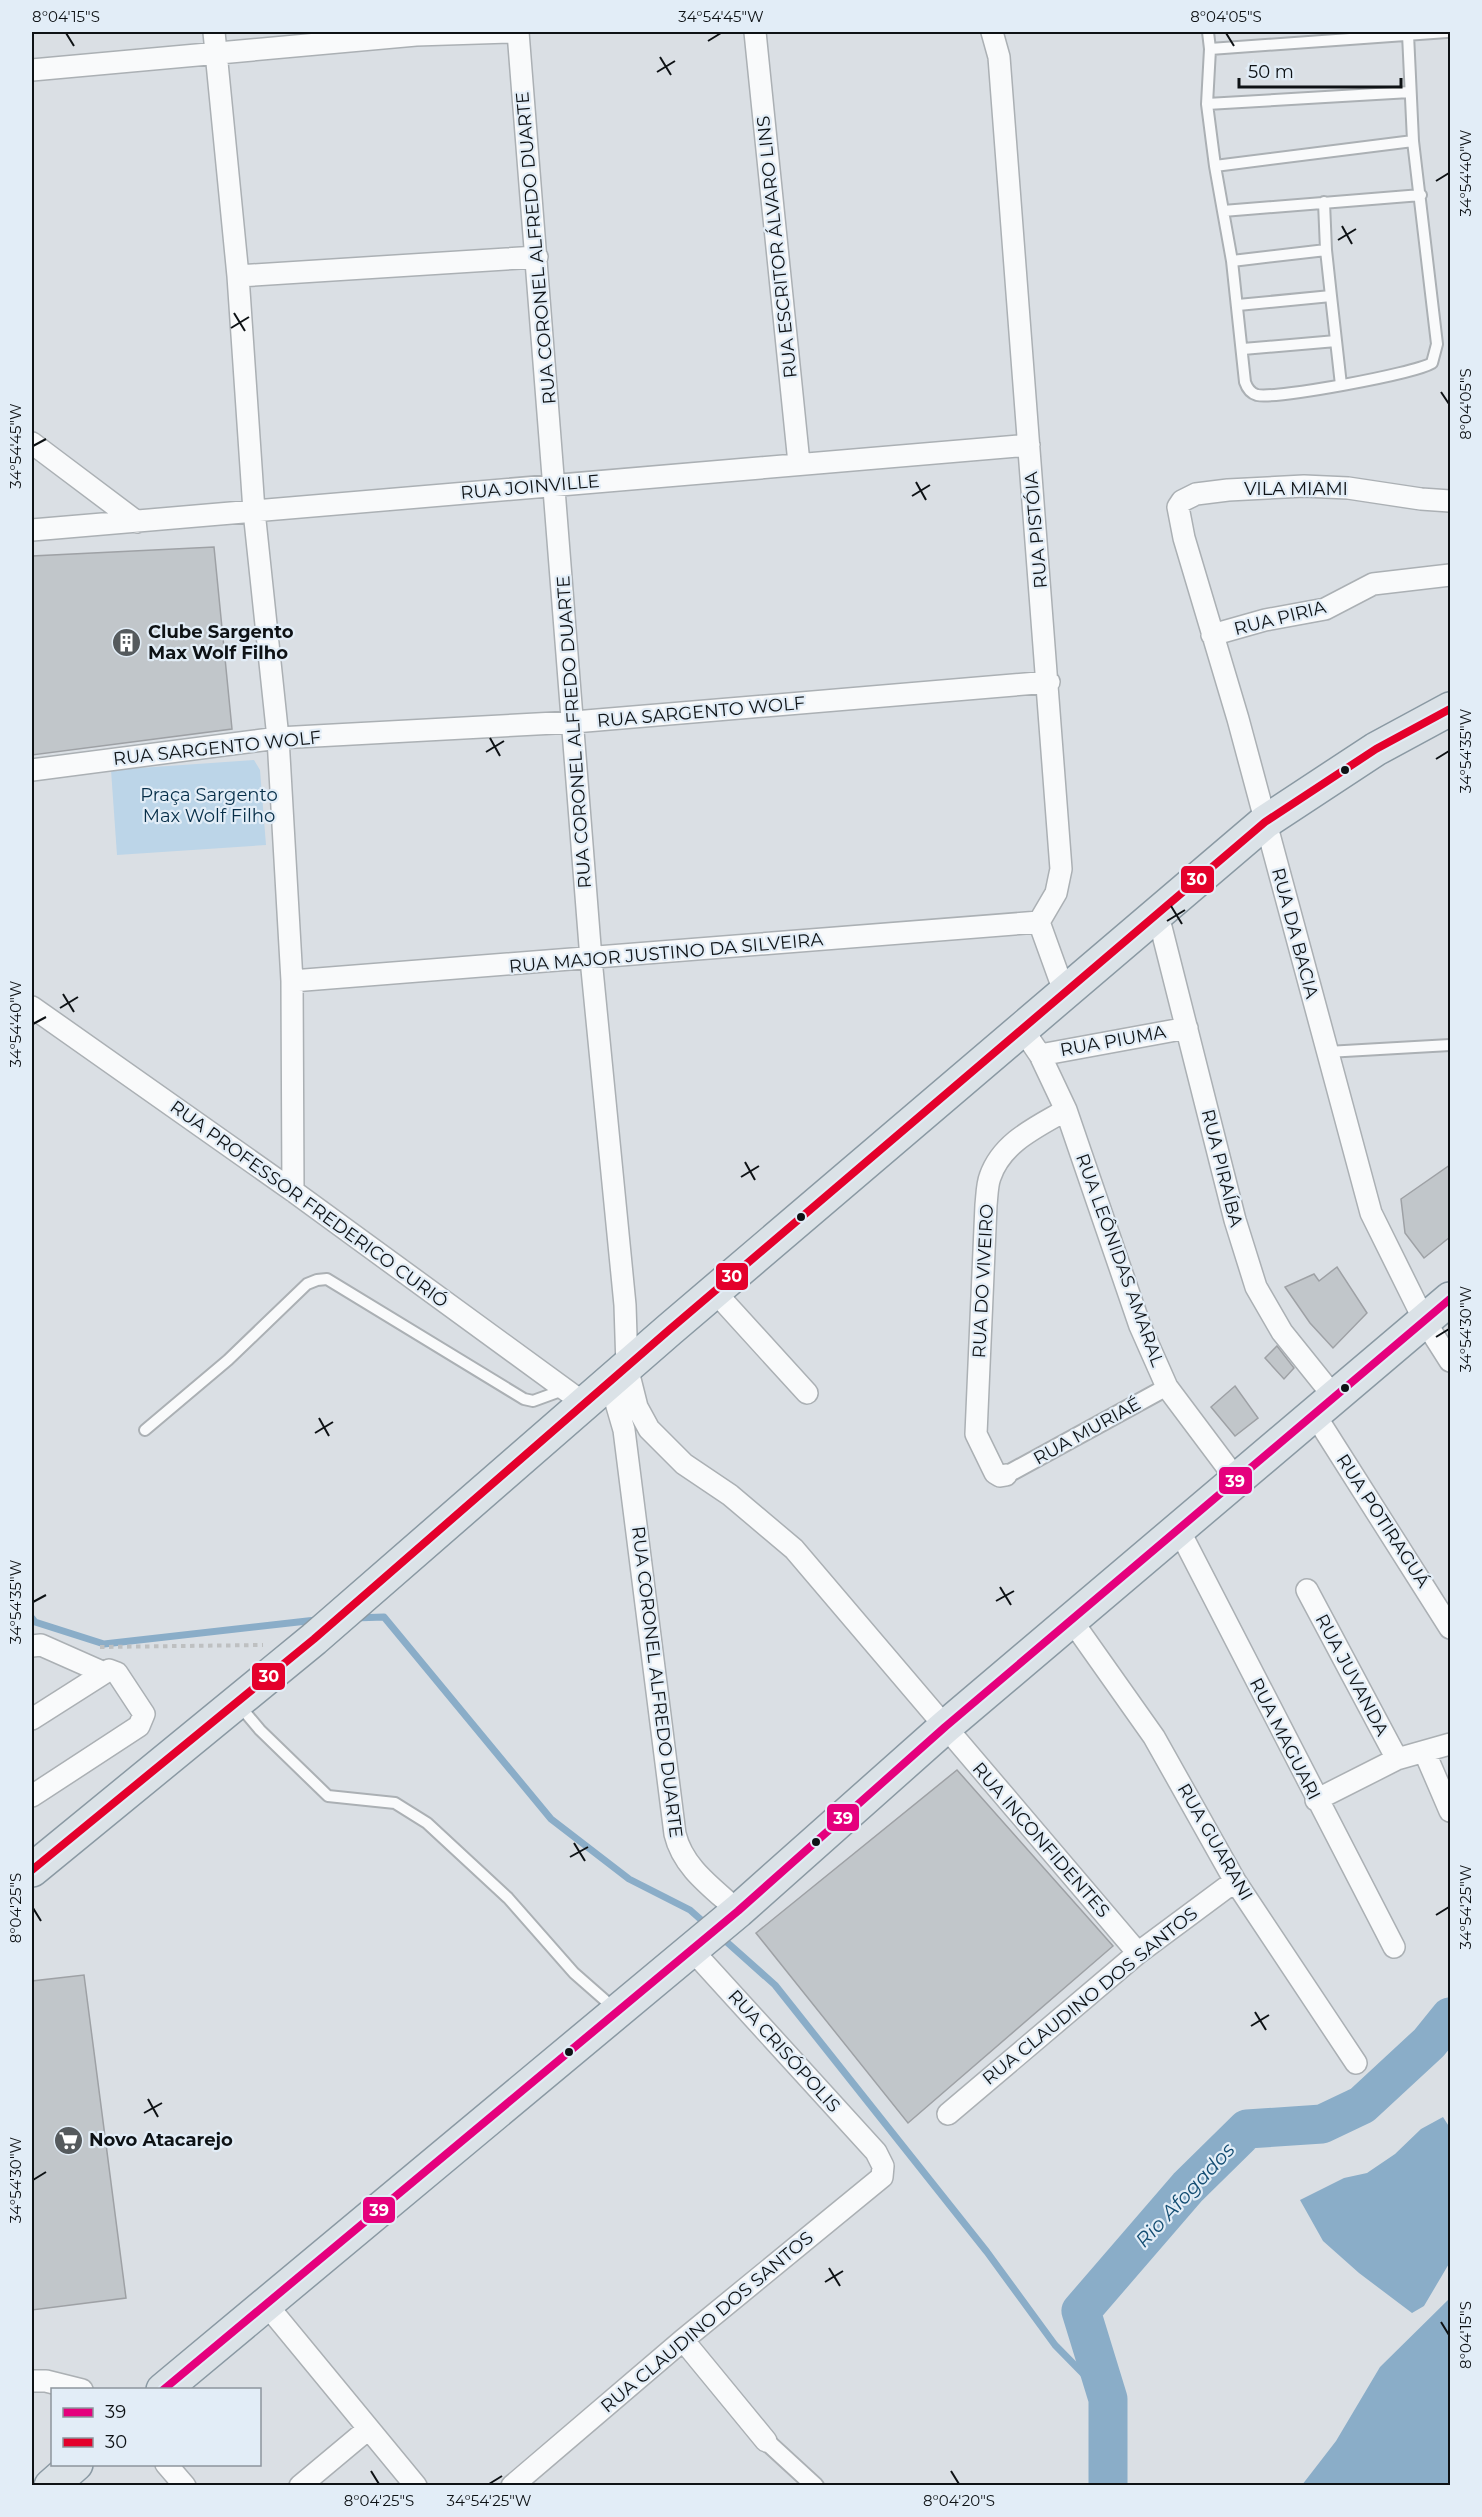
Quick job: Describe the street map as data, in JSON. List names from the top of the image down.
{
  "streets": {
    "street": [
      "RUA ESCRITOR ÁLVARO LINS",
      "RUA CORONEL ALFREDO DUARTE",
      "RUA JOINVILLE",
      "VILA MIAMI",
      "RUA PISTÓIA",
      "RUA PIRIA",
      "RUA SARGENTO WOLF",
      "RUA DA BACIA",
      "RUA MAJOR JUSTINO DA SILVEIRA",
      "RUA PIUMA",
      "RUA PIRAÍBA",
      "RUA PROFESSOR FREDERICO CURIÓ",
      "RUA LEÔNIDAS AMARAL",
      "RUA DO VIVEIRO",
      "RUA MURIAÉ",
      "RUA POTIRAGUÁ",
      "RUA JUVANDA",
      "RUA MAGUARI",
      "RUA INCONFIDENTES",
      "RUA GUARANI",
      "RUA CLAUDINO DOS SANTOS",
      "RUA CRISÓPOLIS"
    ]
  },
  "crossings": [
    ["RUA ESCRITOR ÁLVARO LINS", "RUA JOINVILLE"],
    ["RUA CORONEL ALFREDO DUARTE", "RUA JOINVILLE"],
    ["RUA CORONEL ALFREDO DUARTE", "RUA SARGENTO WOLF"],
    ["RUA CORONEL ALFREDO DUARTE", "RUA MAJOR JUSTINO DA SILVEIRA"],
    ["RUA CORONEL ALFREDO DUARTE", "RUA INCONFIDENTES"],
    ["RUA JOINVILLE", "RUA PISTÓIA"],
    ["VILA MIAMI", "RUA DA BACIA"],
    ["RUA PISTÓIA", "RUA SARGENTO WOLF"],
    ["RUA PISTÓIA", "RUA MAJOR JUSTINO DA SILVEIRA"],
    ["RUA PIRIA", "RUA DA BACIA"],
    ["RUA PIUMA", "RUA PIRAÍBA"],
    ["RUA PIUMA", "RUA LEÔNIDAS AMARAL"],
    ["RUA PIRAÍBA", "RUA POTIRAGUÁ"],
    ["RUA LEÔNIDAS AMARAL", "RUA DO VIVEIRO"],
    ["RUA LEÔNIDAS AMARAL", "RUA MURIAÉ"],
    ["RUA DO VIVEIRO", "RUA MURIAÉ"],
    ["RUA INCONFIDENTES", "RUA CLAUDINO DOS SANTOS"],
    ["RUA GUARANI", "RUA CLAUDINO DOS SANTOS"],
    ["RUA CLAUDINO DOS SANTOS", "RUA CRISÓPOLIS"]
  ],
  "water": ["Rio Afogados"],
  "parks": ["Praça Sargento Max Wolf Filho"],
  "places": {
    "building": ["Clube Sargento Max Wolf Filho"],
    "supermarket": ["Novo Atacarejo"]
  },
  "lines": ["transit line 30", "transit line 39"],
  "legend": ["39", "30"],
  "scale_bar": "50 m",
  "coordinates": [
    "8°04'15\"S",
    "34°54'45\"W",
    "8°04'05\"S",
    "34°54'40\"W",
    "34°54'35\"W",
    "34°54'30\"W",
    "34°54'25\"W",
    "8°04'25\"S",
    "8°04'20\"S"
  ]
}
